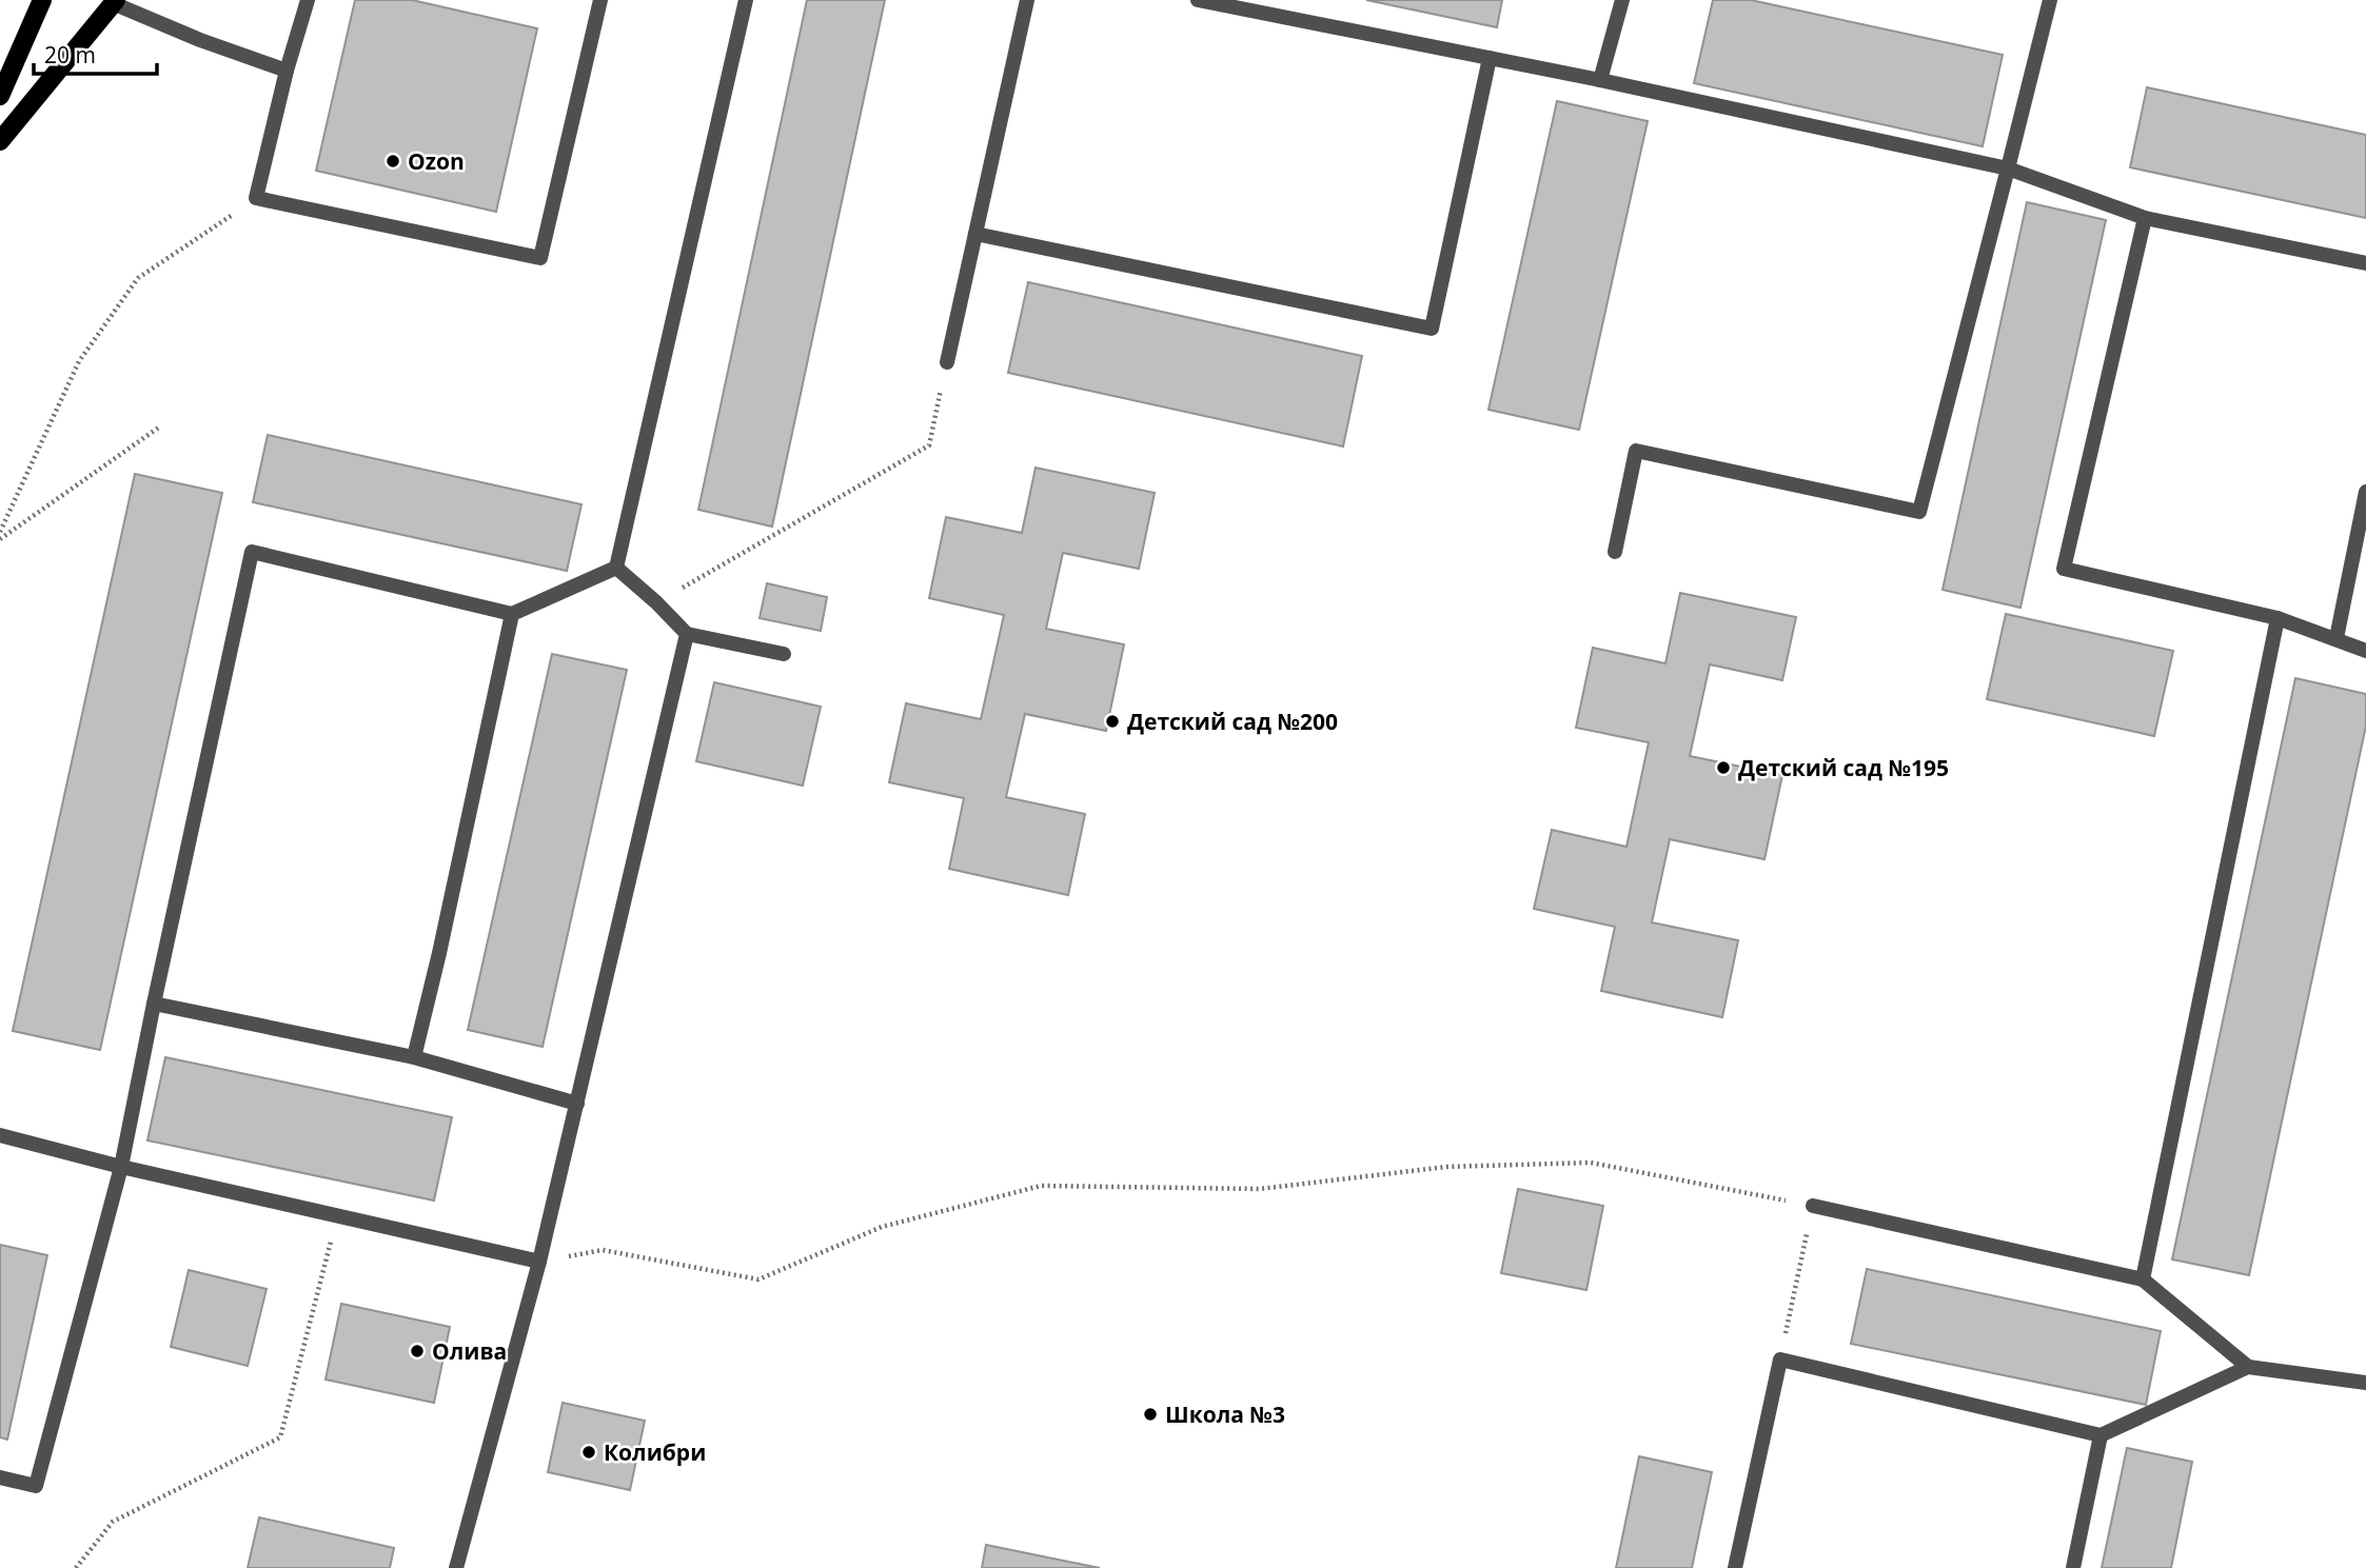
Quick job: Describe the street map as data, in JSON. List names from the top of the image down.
{
  "places": [
    "Ozon",
    "Детский сад №200",
    "Детский сад №195",
    "Олива",
    "Школа №3",
    "Колибри"
  ],
  "scale_bar": "20 m"
}
